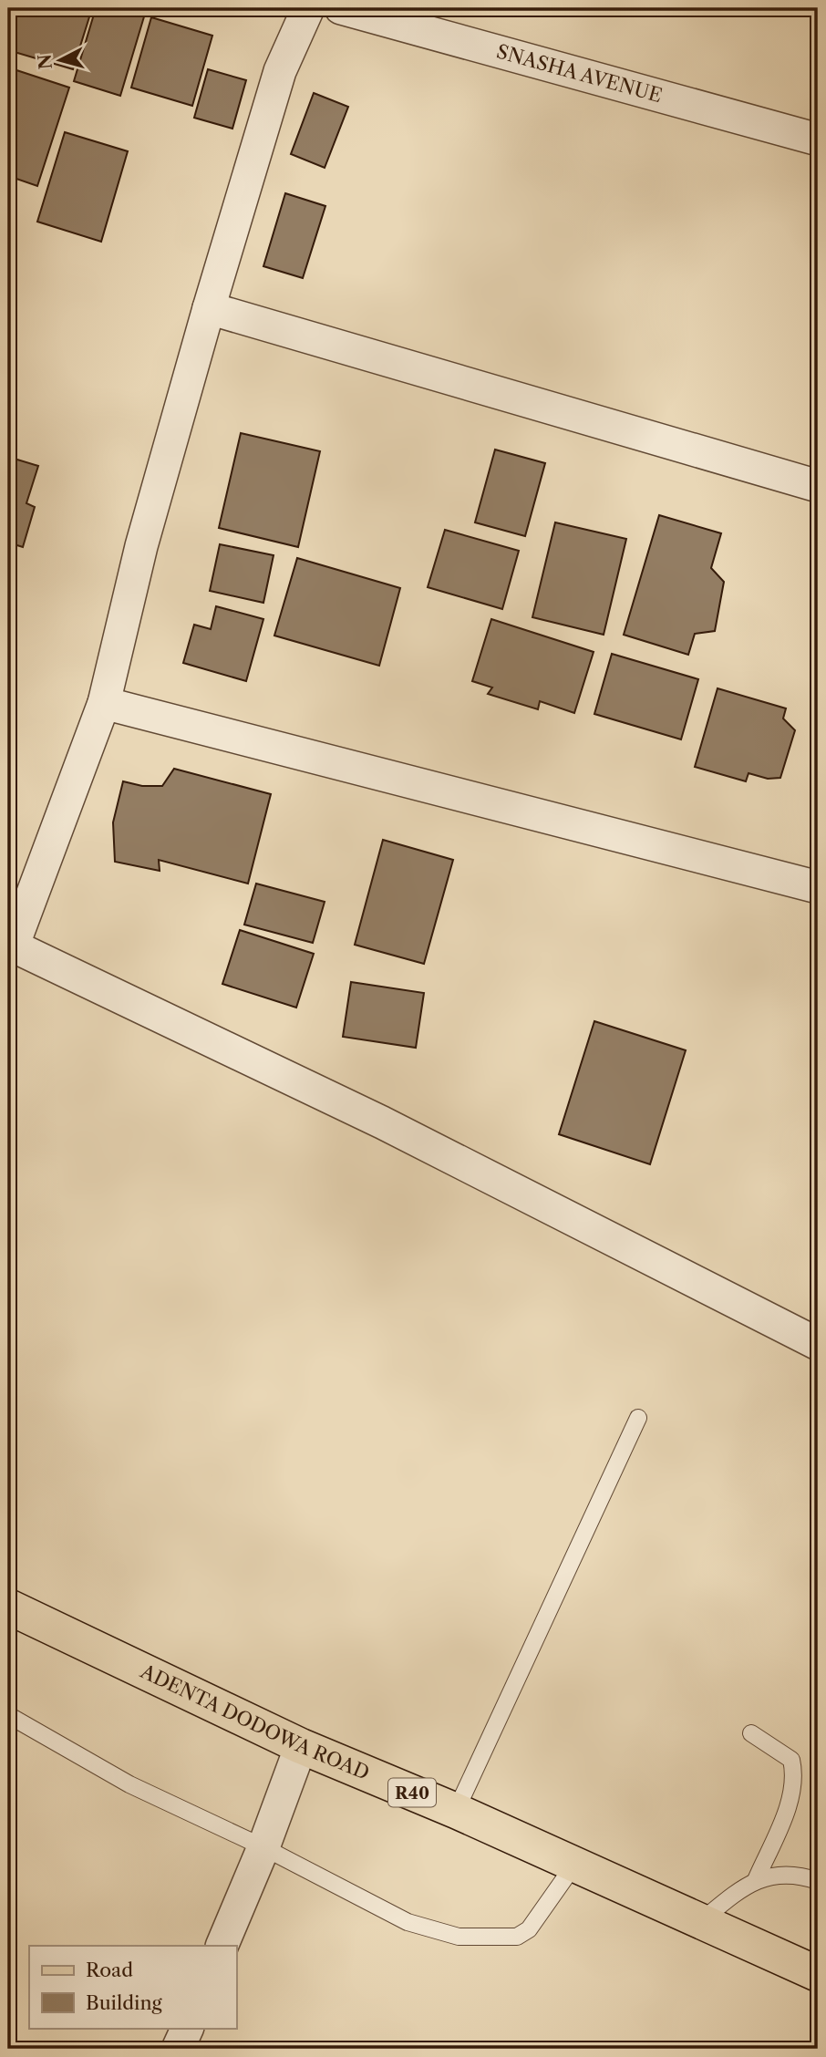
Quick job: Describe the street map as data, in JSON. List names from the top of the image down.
{
  "streets": {
    "main road": ["ADENTA DODOWA ROAD", "R40"],
    "street": ["SNASHA AVENUE"]
  },
  "legend": ["Road", "Building"],
  "north": "left"
}
